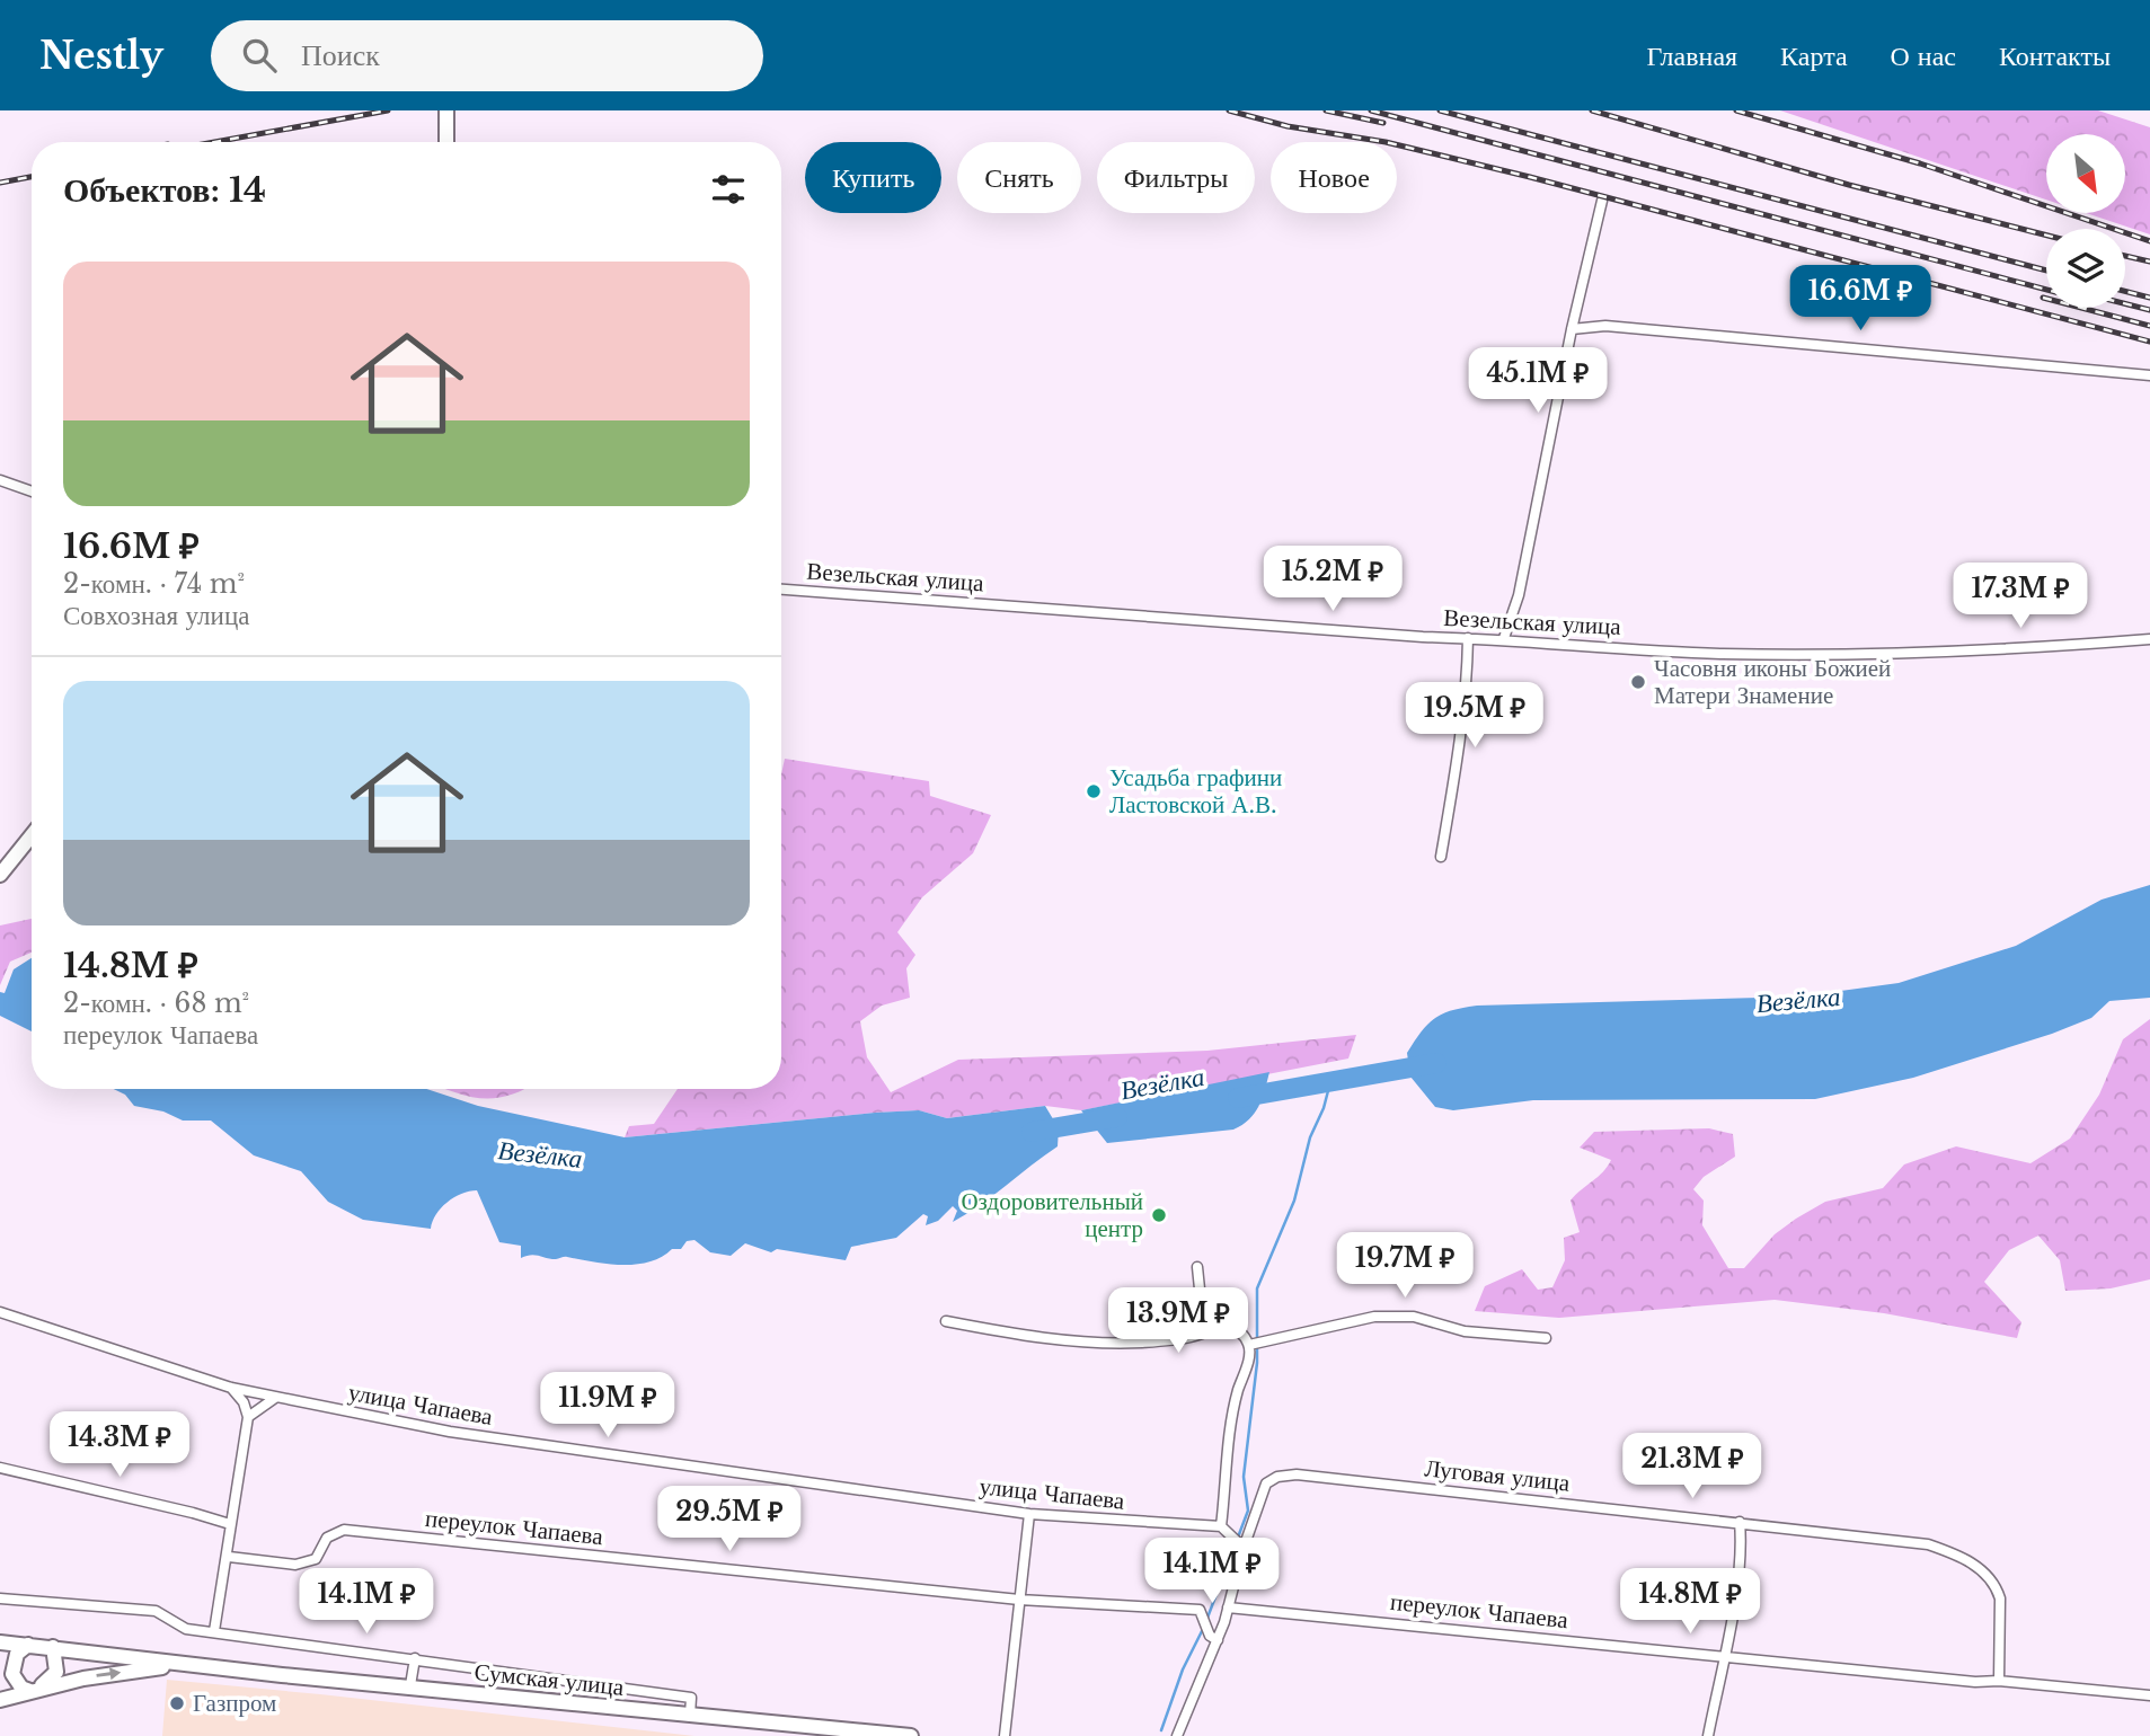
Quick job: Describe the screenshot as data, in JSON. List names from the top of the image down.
{
  "streets": {
    "main road": ["Сумская улица"],
    "street": [
      "Везельская улица",
      "улица Чапаева",
      "Луговая улица",
      "переулок Чапаева"
    ]
  },
  "crossings": [
    ["Луговая улица", "переулок Чапаева"]
  ],
  "water": ["Везёлка"],
  "places": [
    "Часовня иконы Божией Матери Знамение",
    "Усадьба графини Ластовской А.В.",
    "Оздоровительный центр",
    "Газпром"
  ],
  "north": "bottom right",
  "page": {
    "header": "Nestly",
    "search": "Поиск",
    "nav": [
      "Главная",
      "Карта",
      "О нас",
      "Контакты"
    ],
    "chip": [
      "Купить",
      "Снять",
      "Фильтры",
      "Новое"
    ],
    "heading": "Объектов: 14",
    "list": [
      {
        "name": "16.6M ₽",
        "note": "2-комн. · 74 m² · Совхозная улица"
      },
      {
        "name": "14.8M ₽",
        "note": "2-комн. · 68 m² · переулок Чапаева"
      }
    ],
    "price": [
      "16.6M ₽",
      "45.1M ₽",
      "15.2M ₽",
      "17.3M ₽",
      "19.5M ₽",
      "19.7M ₽",
      "13.9M ₽",
      "11.9M ₽",
      "14.3M ₽",
      "21.3M ₽",
      "29.5M ₽",
      "14.1M ₽",
      "14.1M ₽",
      "14.8M ₽"
    ]
  }
}
